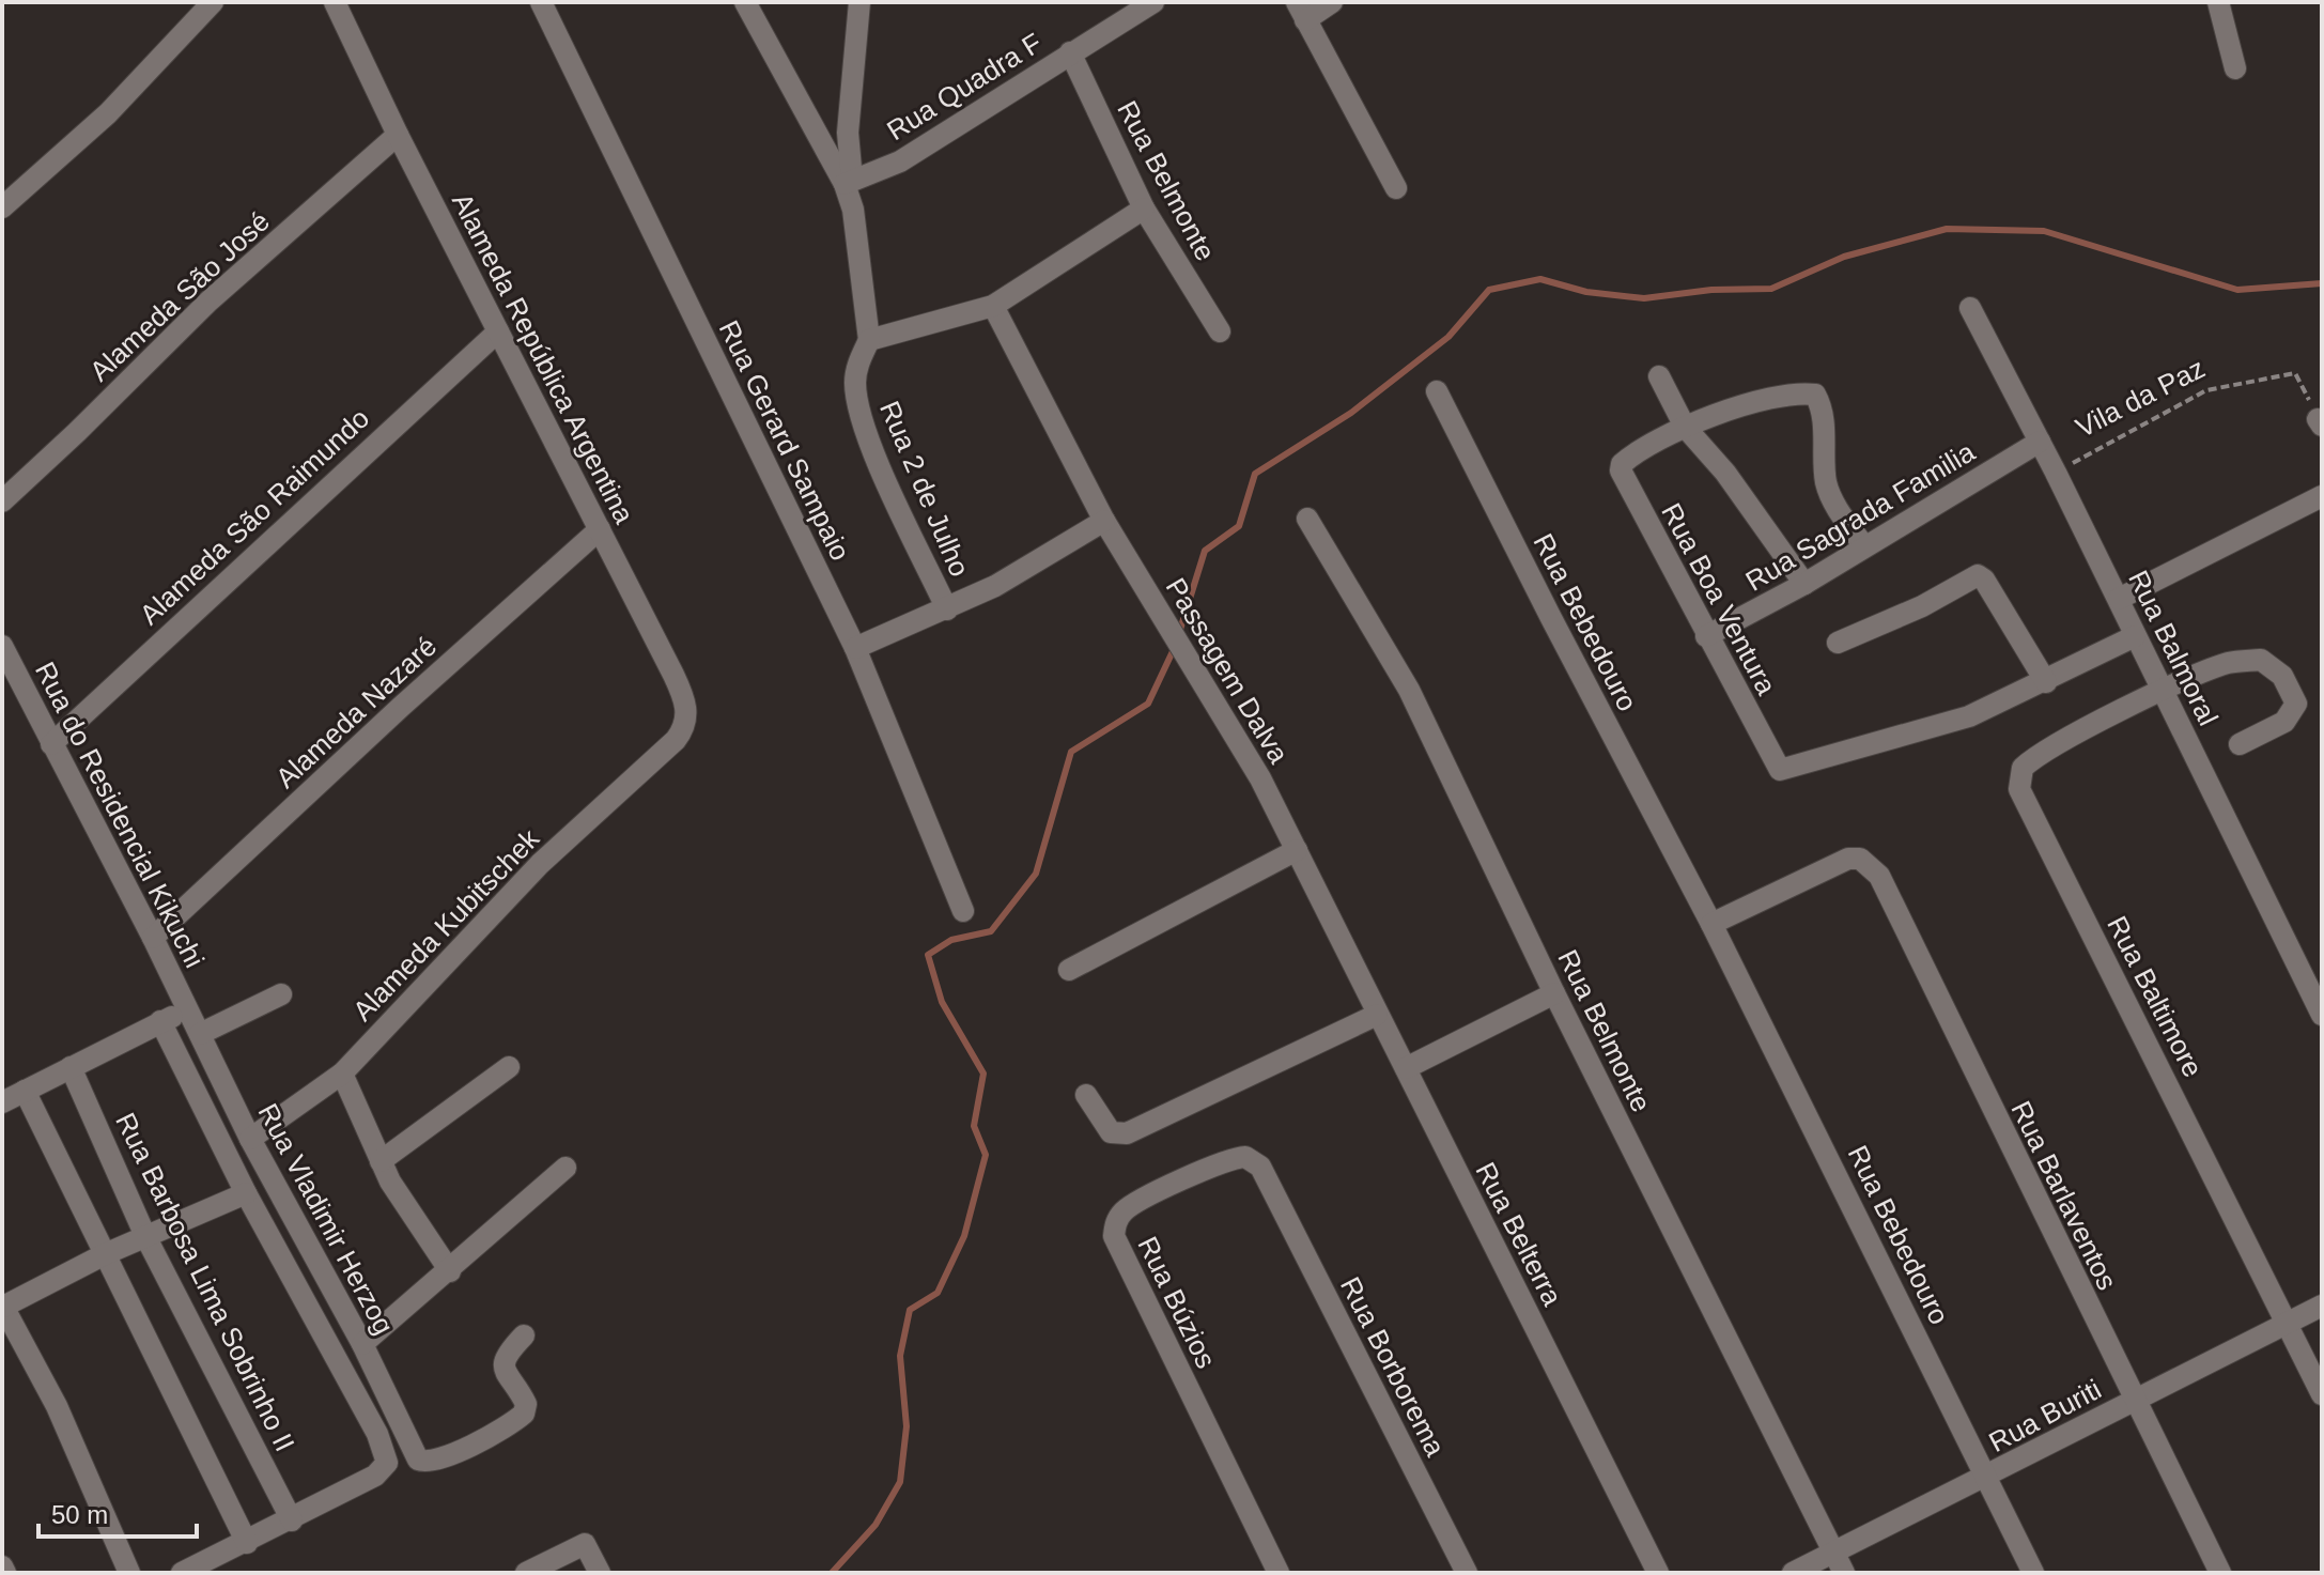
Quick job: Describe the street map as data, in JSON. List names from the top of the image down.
{
  "streets": {
    "street": [
      "Rua Quadra F",
      "Rua Belmonte",
      "Alameda São José",
      "Alameda República Argentina",
      "Rua Gerard Sampaio",
      "Rua 2 de Julho",
      "Alameda São Raimundo",
      "Rua Sagrada Familia",
      "Rua Boa Ventura",
      "Rua Bebedouro",
      "Rua Balmoral",
      "Passagem Dalva",
      "Alameda Nazaré",
      "Rua do Residencial Kikuchi",
      "Alameda Kubitschek",
      "Rua Baltimore",
      "Rua Barlaventos",
      "Rua Vladimir Herzog",
      "Rua Belterra",
      "Rua Barbosa Lima Sobrinho II",
      "Rua Búzios",
      "Rua Borborema",
      "Rua Buriti"
    ],
    "path": ["Vila da Paz"]
  },
  "crossings": [
    ["Rua Quadra F", "Rua Belmonte"],
    ["Rua Belmonte", "Rua Buriti"],
    ["Alameda São José", "Alameda República Argentina"],
    ["Alameda República Argentina", "Alameda São Raimundo"],
    ["Alameda República Argentina", "Alameda Nazaré"],
    ["Alameda República Argentina", "Alameda Kubitschek"],
    ["Vila da Paz", "Rua Balmoral"],
    ["Rua Gerard Sampaio", "Rua 2 de Julho"],
    ["Rua 2 de Julho", "Passagem Dalva"],
    ["Alameda São Raimundo", "Rua do Residencial Kikuchi"],
    ["Rua Sagrada Familia", "Rua Boa Ventura"],
    ["Rua Sagrada Familia", "Rua Balmoral"],
    ["Rua Bebedouro", "Rua Barlaventos"],
    ["Rua Bebedouro", "Rua Buriti"],
    ["Rua Balmoral", "Rua Baltimore"],
    ["Passagem Dalva", "Rua Belterra"],
    ["Alameda Nazaré", "Rua do Residencial Kikuchi"],
    ["Rua do Residencial Kikuchi", "Rua Vladimir Herzog"],
    ["Alameda Kubitschek", "Rua Vladimir Herzog"],
    ["Rua Baltimore", "Rua Buriti"],
    ["Rua Barlaventos", "Rua Buriti"],
    ["Rua Búzios", "Rua Borborema"]
  ],
  "scale_bar": "50 m"
}
